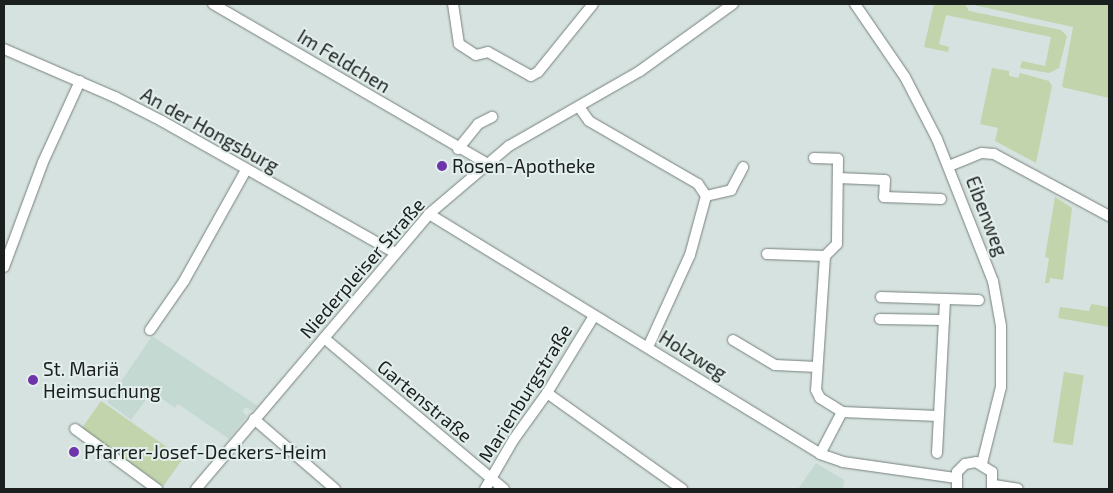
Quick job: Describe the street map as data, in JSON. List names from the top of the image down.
{
  "streets": {
    "street": [
      "Im Feldchen",
      "An der Hongsburg",
      "Eibenweg",
      "Niederpleiser Straße",
      "Holzweg",
      "Marienburgstraße",
      "Gartenstraße"
    ]
  },
  "crossings": [
    ["Im Feldchen", "Niederpleiser Straße"],
    ["An der Hongsburg", "Niederpleiser Straße"],
    ["Niederpleiser Straße", "Holzweg"],
    ["Niederpleiser Straße", "Gartenstraße"],
    ["Holzweg", "Marienburgstraße"],
    ["Marienburgstraße", "Gartenstraße"]
  ],
  "places": ["Rosen-Apotheke", "St. Mariä Heimsuchung", "Pfarrer-Josef-Deckers-Heim"]
}
